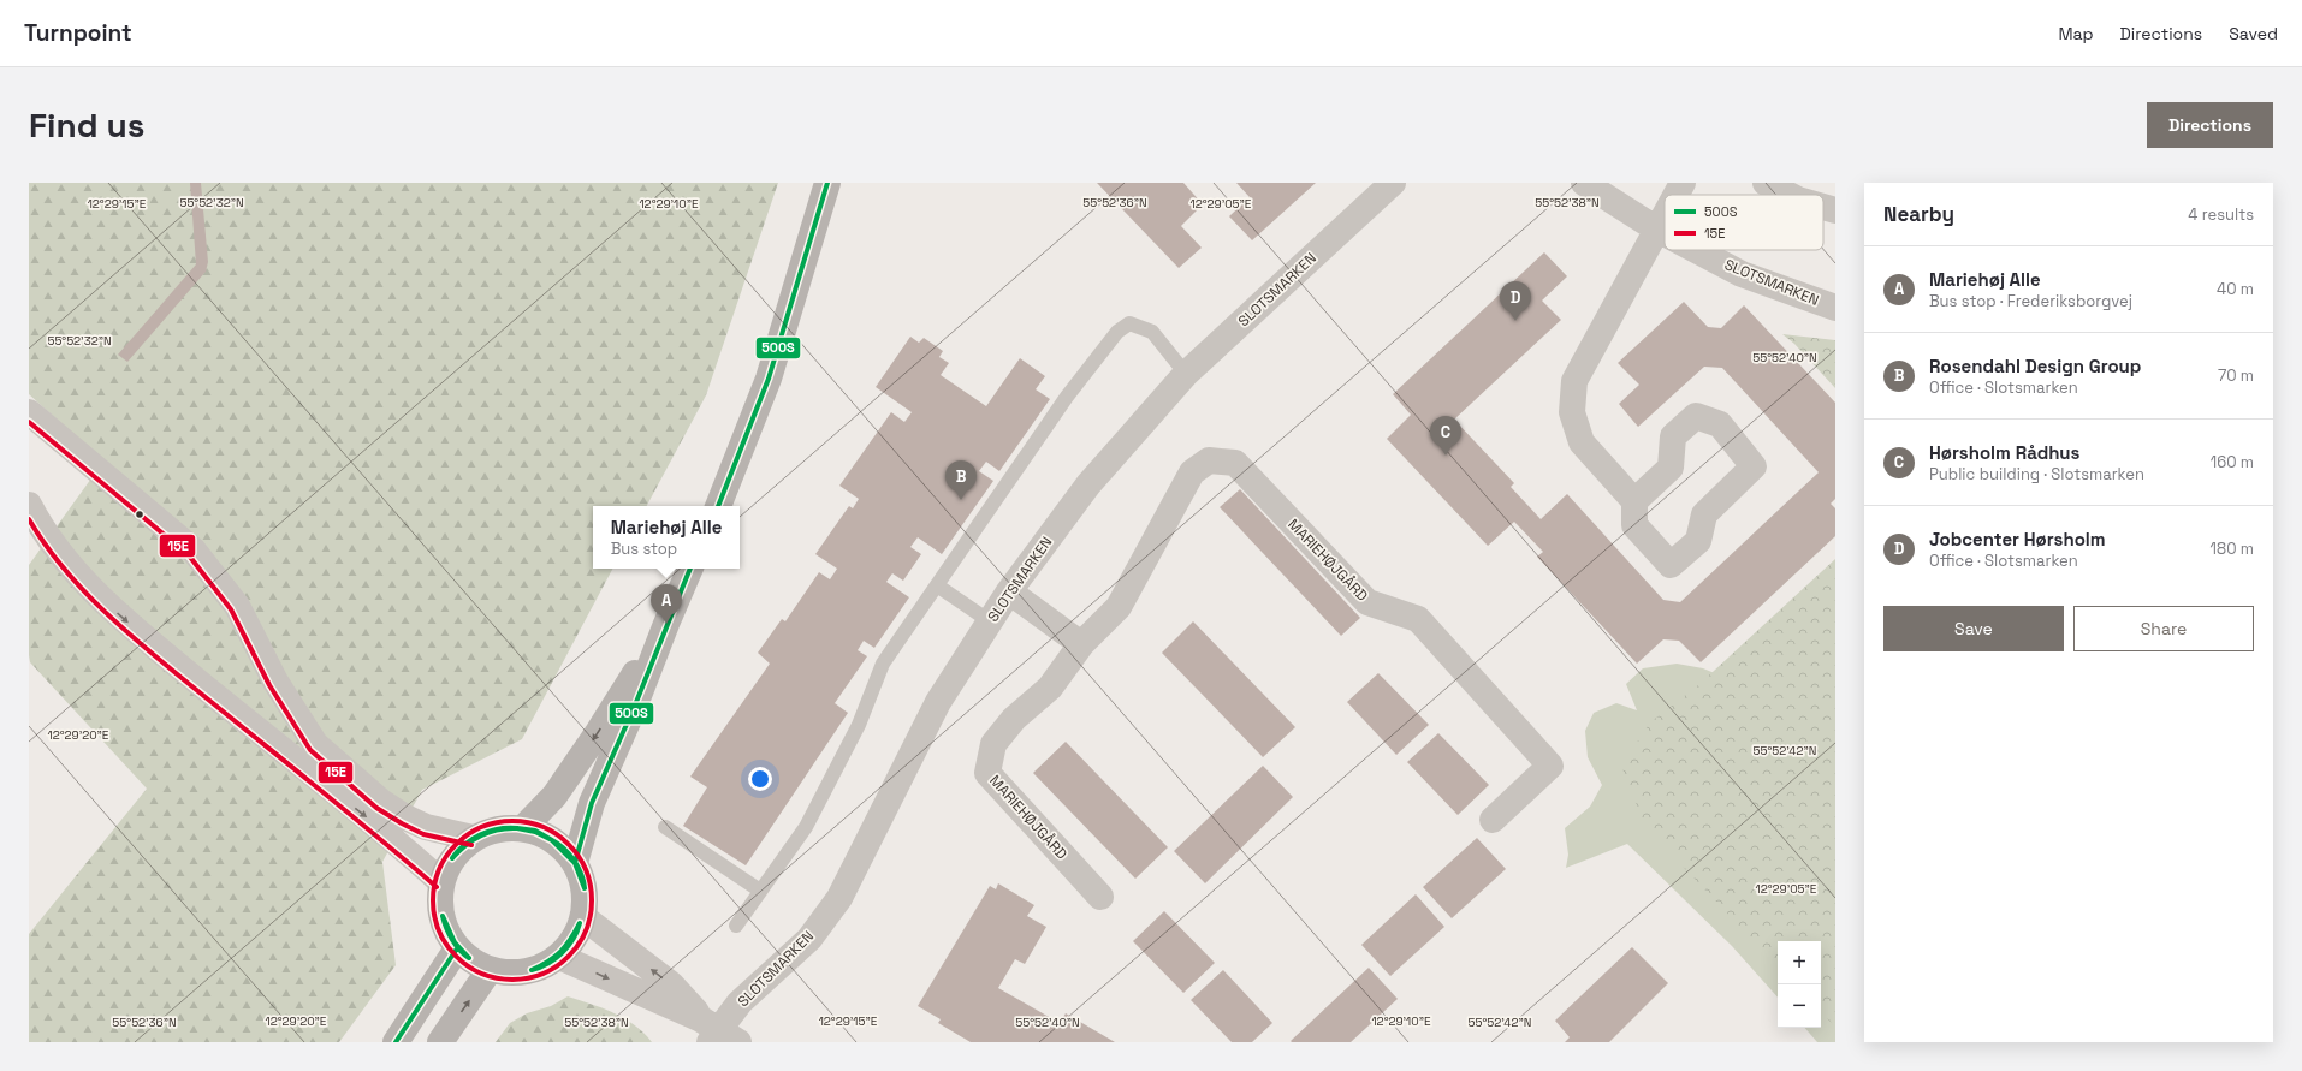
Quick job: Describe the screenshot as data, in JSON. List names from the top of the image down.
{
  "streets": {
    "street": ["SLOTSMARKEN", "MARIEHØJGÅRD"]
  },
  "lines": ["transit line 500S", "transit line 15E"],
  "legend": ["500S", "15E"],
  "page": {
    "header": "Turnpoint",
    "nav": ["Map", "Directions", "Saved"],
    "buttons": [
      "Directions",
      ["Save", "Share"]
    ],
    "title": "Find us",
    "heading": ["Nearby", "4 results"],
    "list": [
      {
        "mark": "A",
        "name": "Mariehøj Alle",
        "note": "Bus stop · Frederiksborgvej",
        "value": "40 m"
      },
      {
        "mark": "B",
        "name": "Rosendahl Design Group",
        "note": "Office · Slotsmarken",
        "value": "70 m"
      },
      {
        "mark": "C",
        "name": "Hørsholm Rådhus",
        "note": "Public building · Slotsmarken",
        "value": "160 m"
      },
      {
        "mark": "D",
        "name": "Jobcenter Hørsholm",
        "note": "Office · Slotsmarken",
        "value": "180 m"
      }
    ],
    "pins": [
      "D",
      "C",
      "B",
      "A"
    ],
    "popup": ["Mariehøj Alle", "Bus stop"],
    "map_buttons": ["+", "−"]
  },
  "coordinates": [
    "55°52'32\"N",
    "55°52'36\"N",
    "55°52'38\"N",
    "12°29'15\"E",
    "12°29'10\"E",
    "12°29'05\"E",
    "55°52'40\"N",
    "12°29'20\"E",
    "55°52'42\"N"
  ]
}
